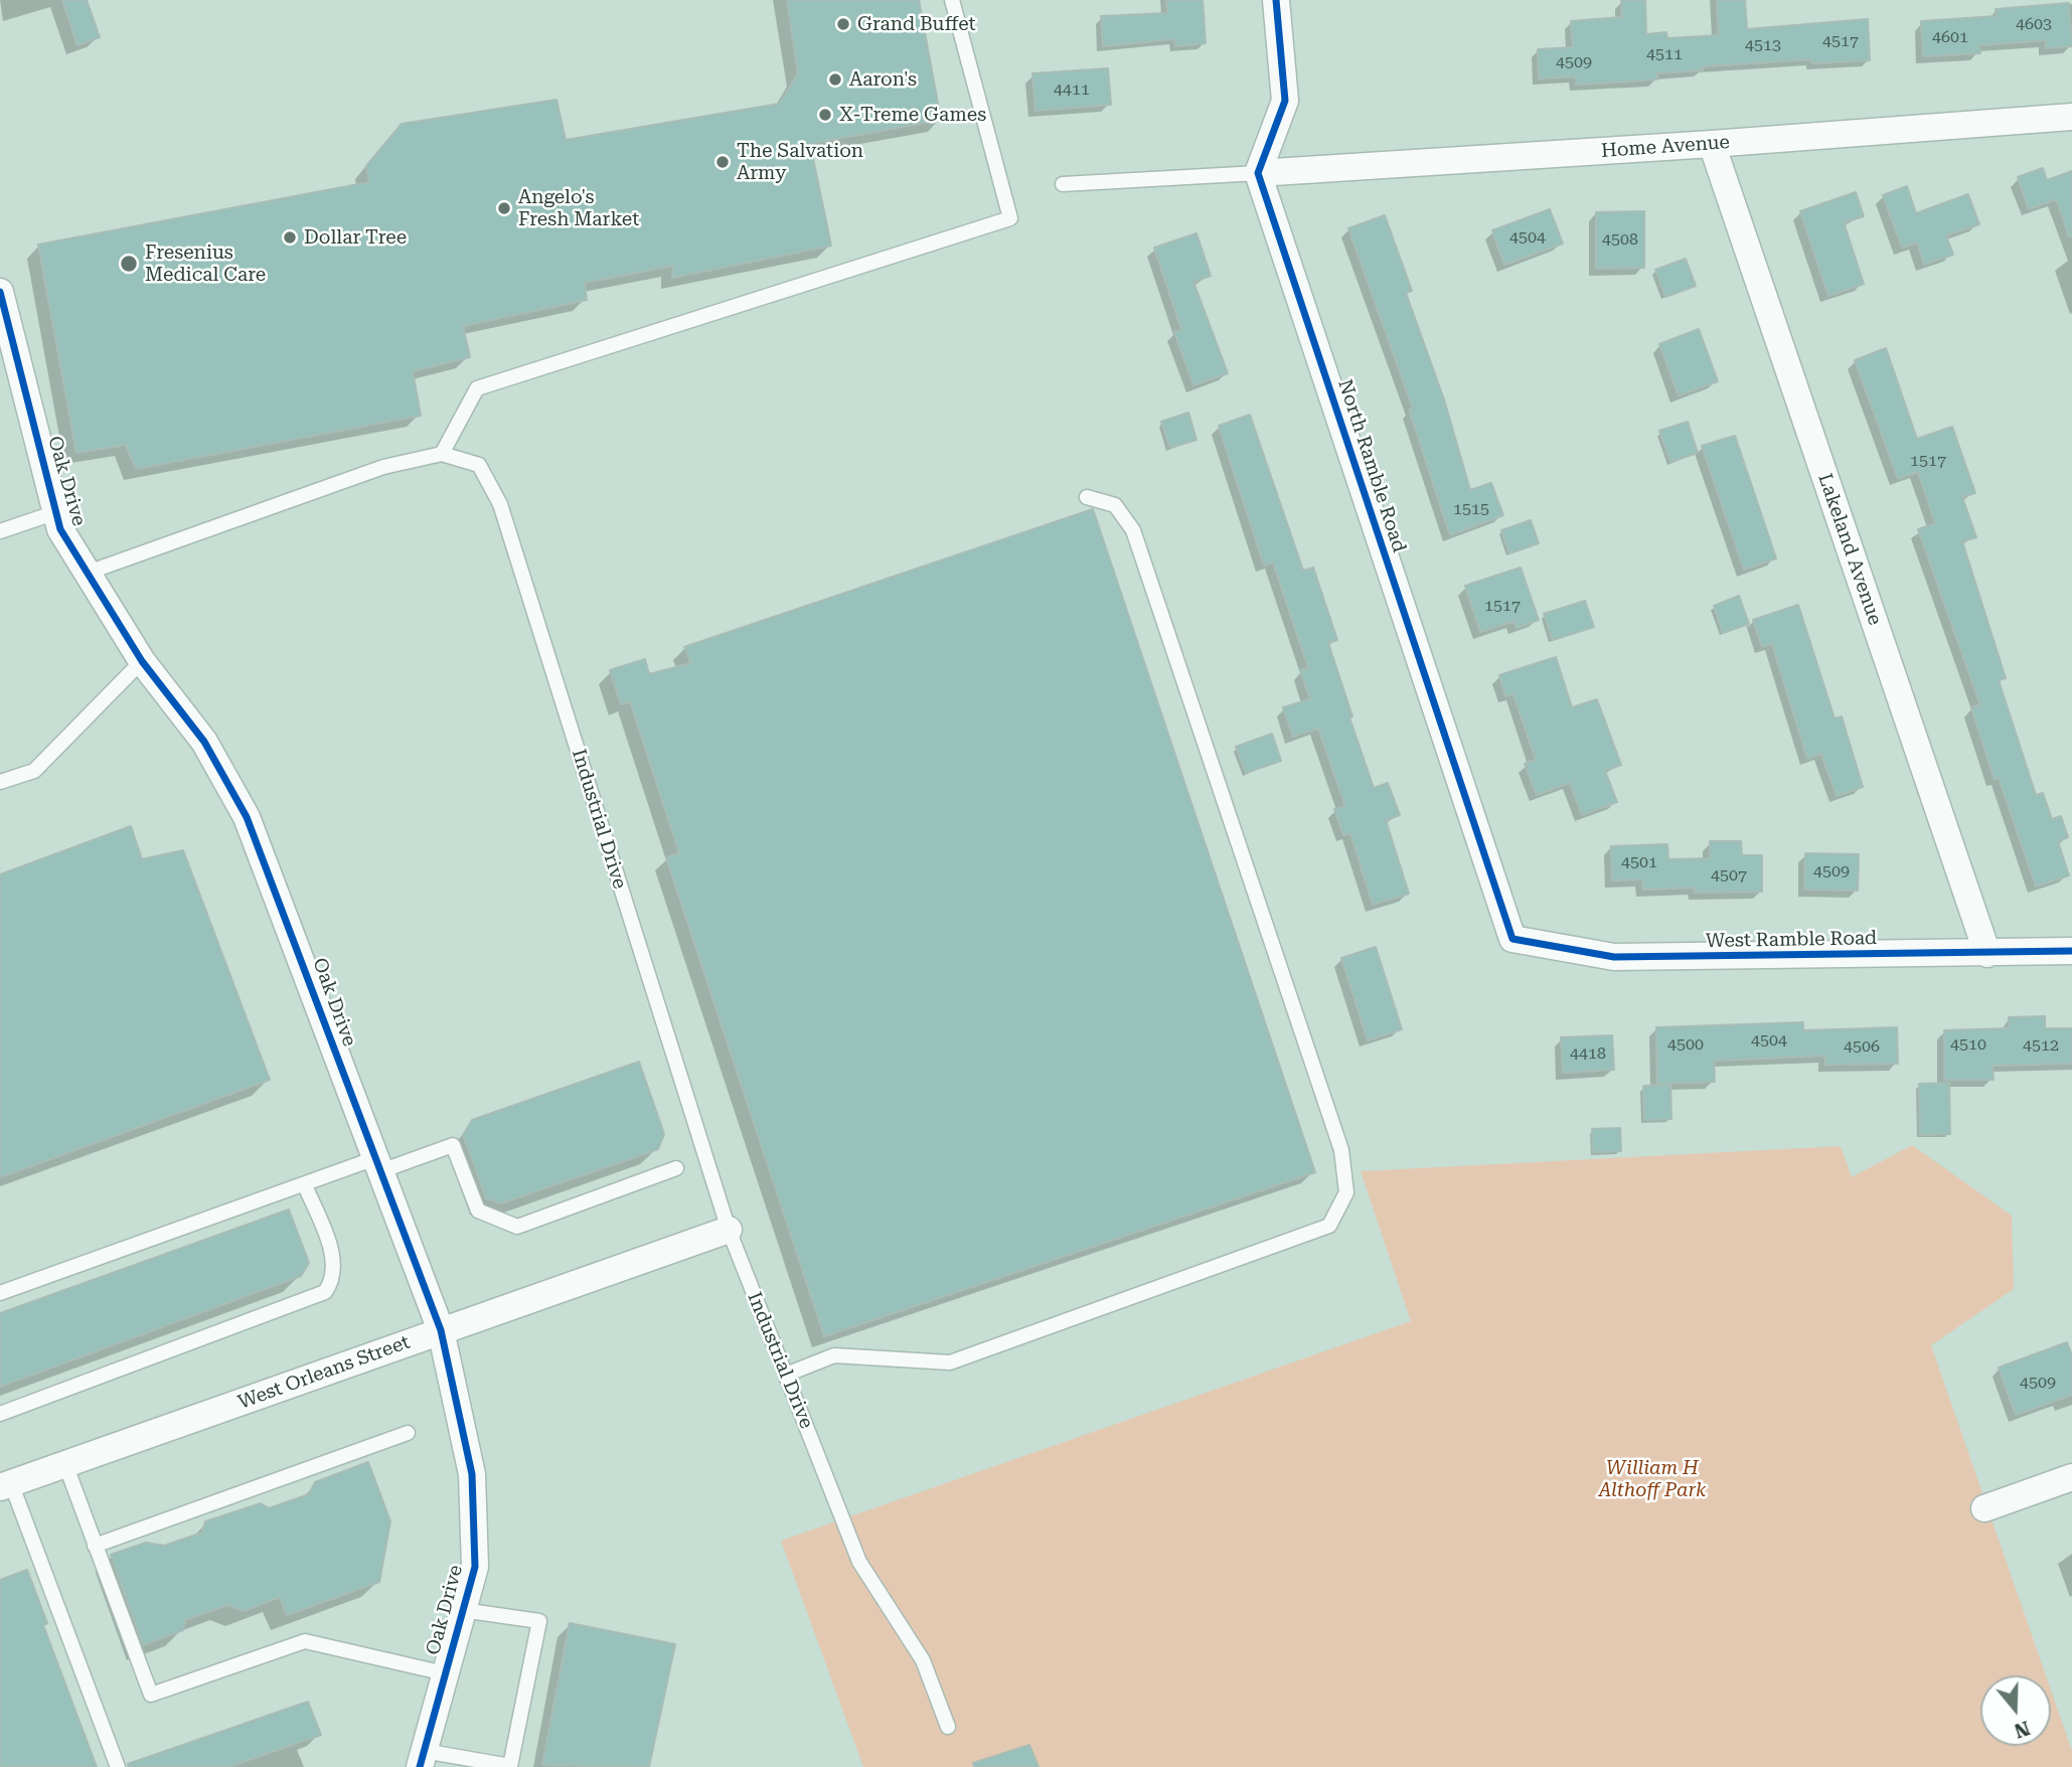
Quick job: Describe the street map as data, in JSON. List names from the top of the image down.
{
  "streets": {
    "street": [
      "Home Avenue",
      "North Ramble Road",
      "Oak Drive",
      "Lakeland Avenue",
      "West Ramble Road",
      "West Orleans Street"
    ],
    "lane": ["Industrial Drive"]
  },
  "crossings": [
    ["Home Avenue", "North Ramble Road"],
    ["Home Avenue", "Lakeland Avenue"],
    ["North Ramble Road", "West Ramble Road"],
    ["Oak Drive", "Industrial Drive"],
    ["Oak Drive", "West Orleans Street"],
    ["Lakeland Avenue", "West Ramble Road"],
    ["Industrial Drive", "West Orleans Street"]
  ],
  "parks": ["William H Althoff Park"],
  "places": [
    "Grand Buffet",
    "Aaron's",
    "X-Treme Games",
    "The Salvation Army",
    "Angelo's Fresh Market",
    "Dollar Tree",
    "Fresenius Medical Care"
  ],
  "house_numbers": [
    "4603",
    "4601",
    "4517",
    "4513",
    "4511",
    "4509",
    "4411",
    "4504",
    "4508",
    "1517",
    "1515",
    "1517",
    "4501",
    "4509",
    "4507",
    "4504",
    "4500",
    "4510",
    "4512",
    "4506",
    "4418",
    "4509"
  ],
  "north": "bottom"
}
